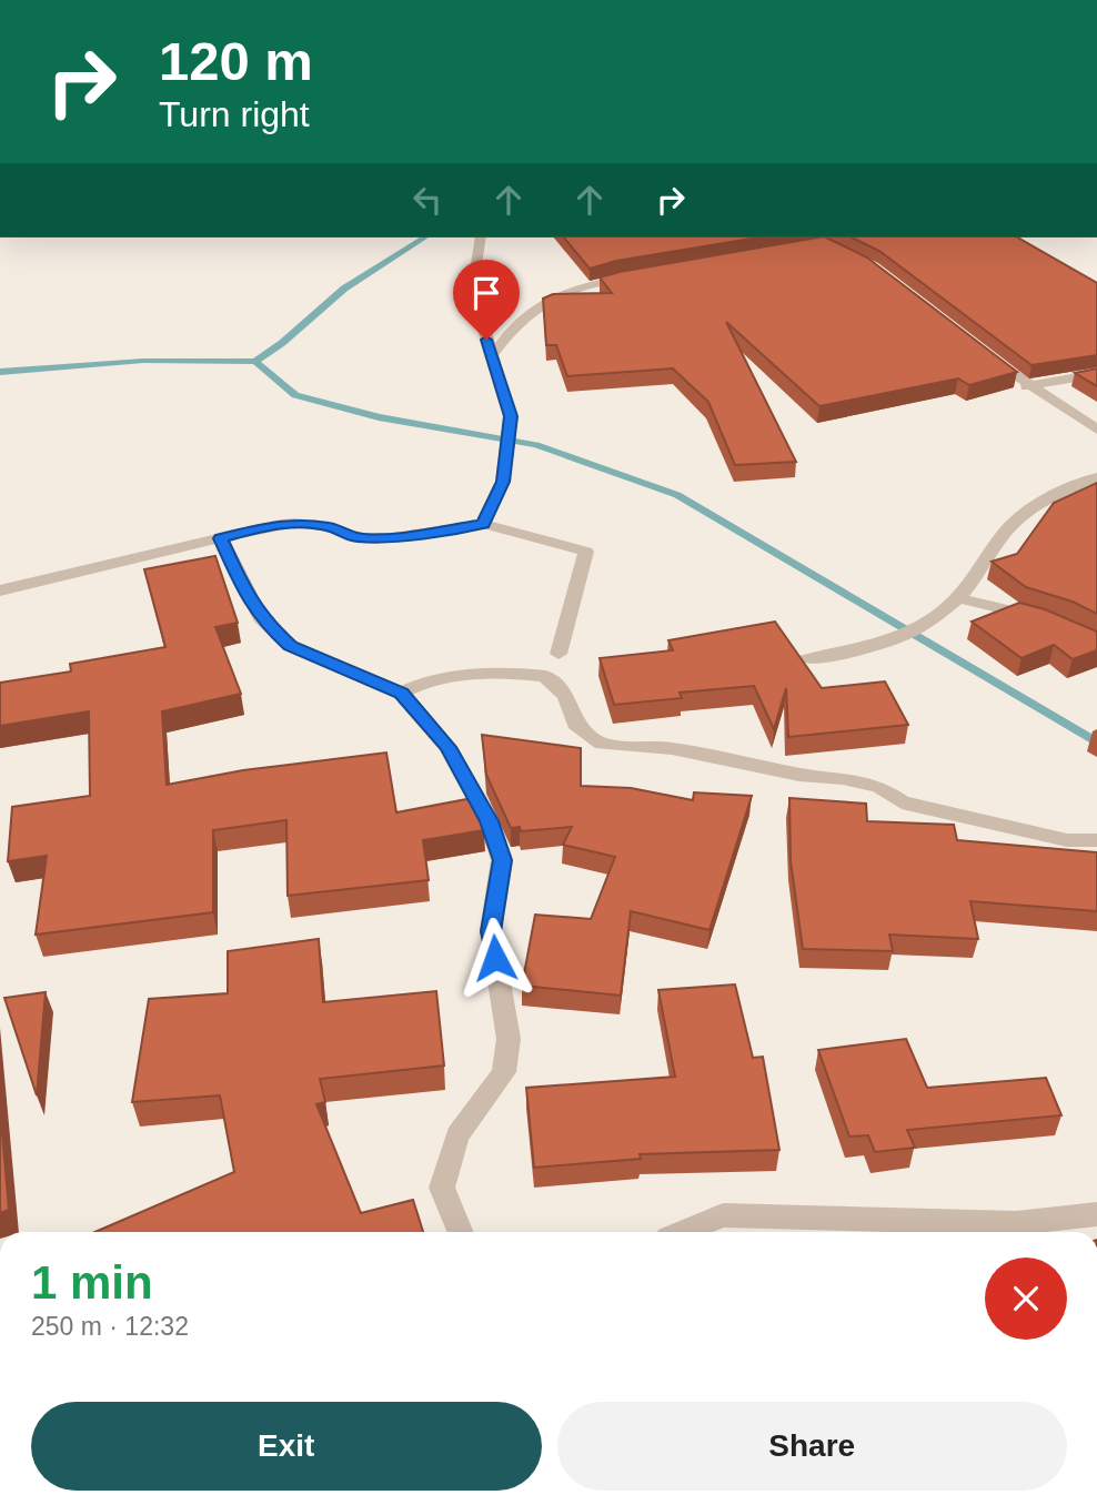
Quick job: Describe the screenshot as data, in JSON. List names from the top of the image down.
{
  "page": {
    "turn": ["120 m", "Turn right"],
    "heading": ["1 min", "250 m · 12:32"],
    "buttons": ["Exit", "Share"]
  }
}
